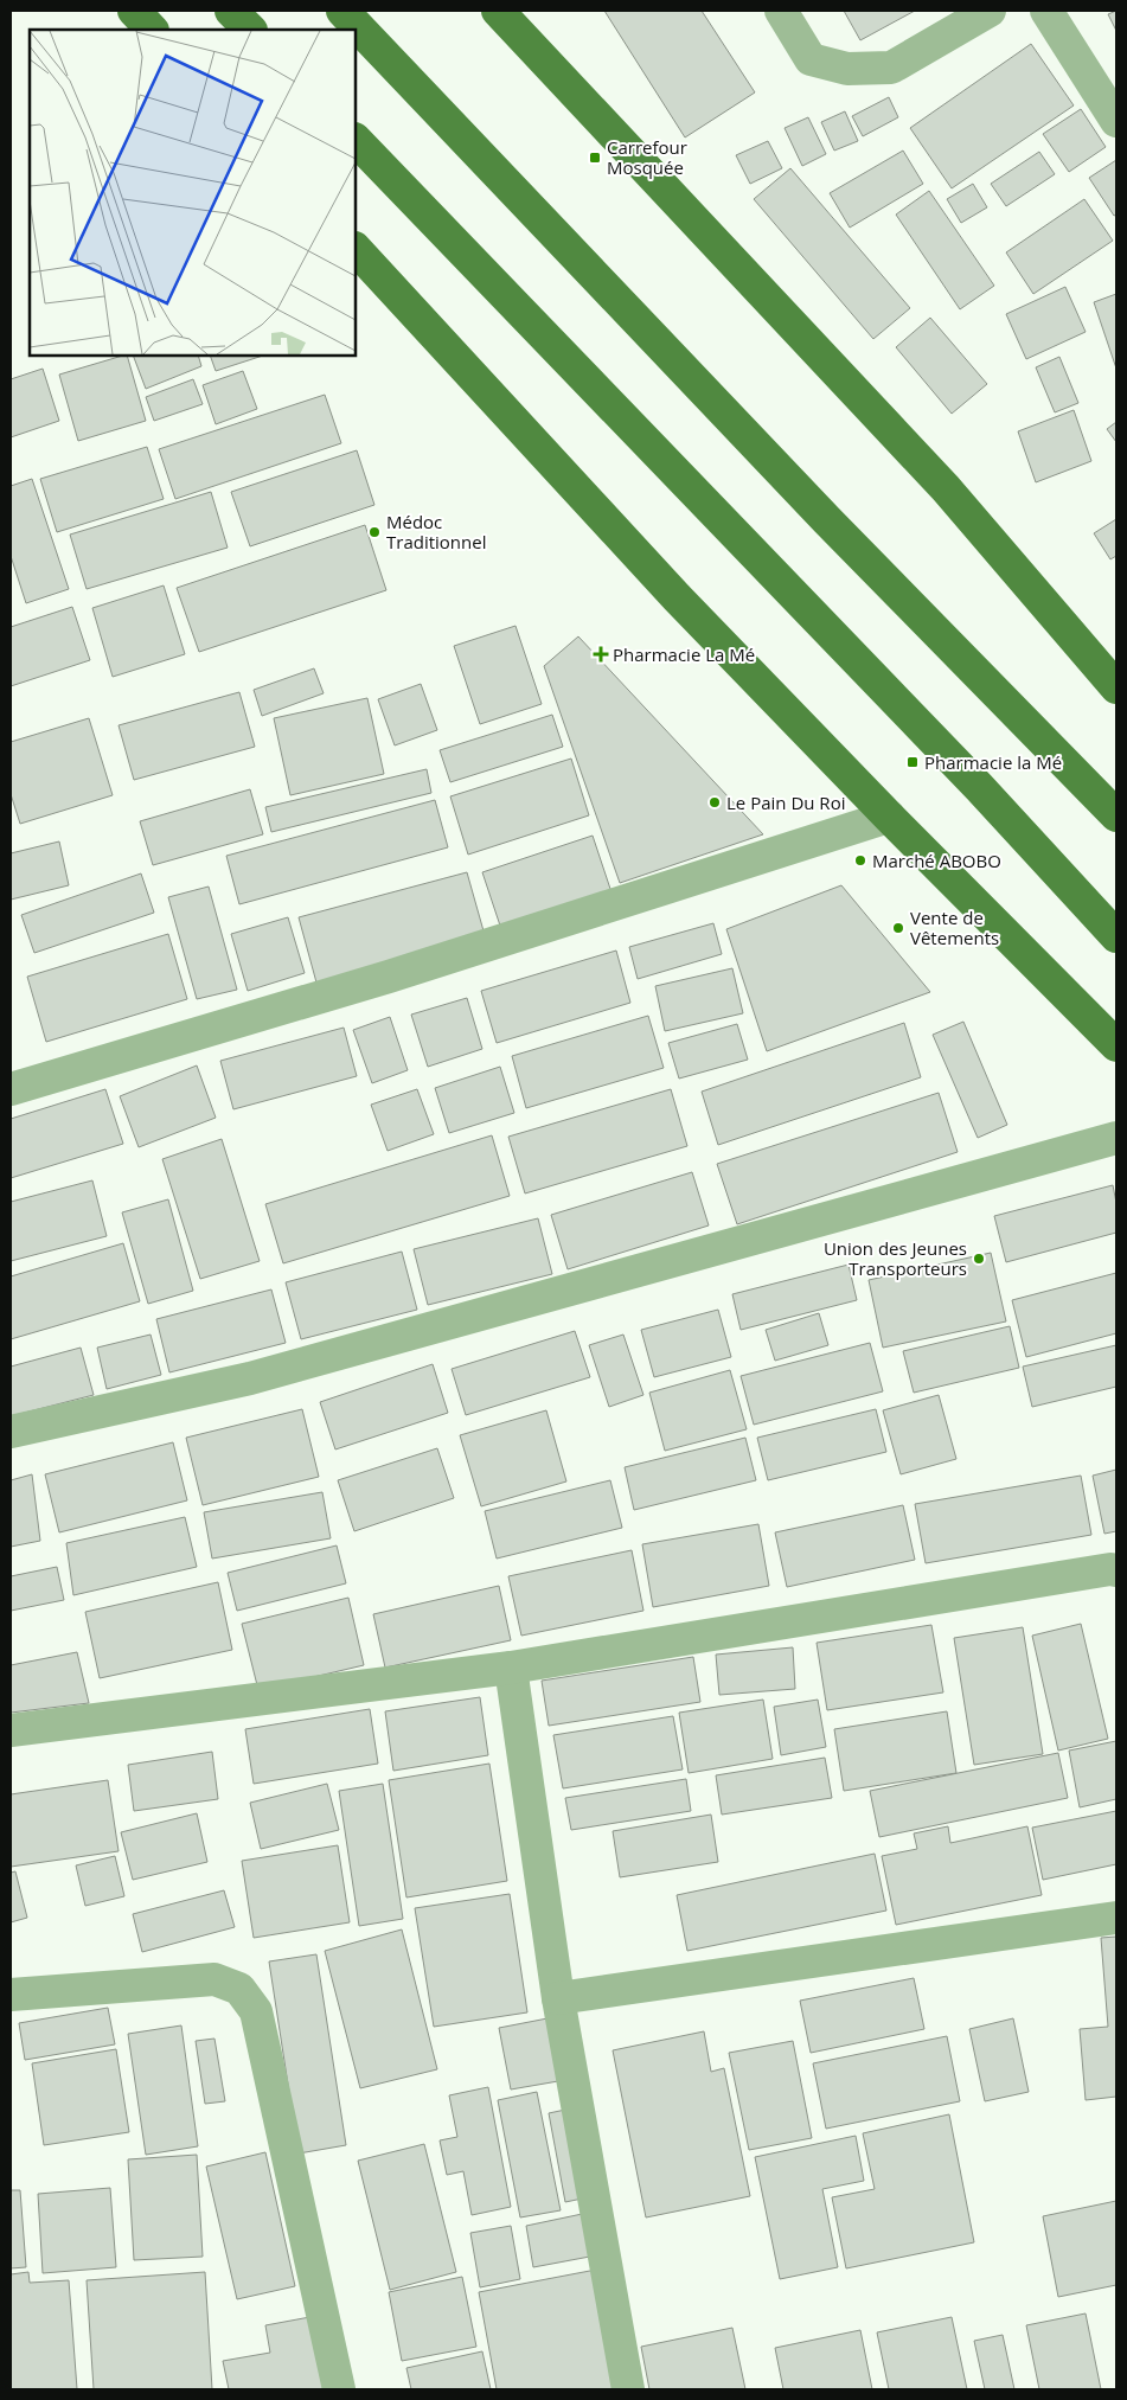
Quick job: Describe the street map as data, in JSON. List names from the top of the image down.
{
  "places": {
    "transit": ["Carrefour Mosquée", "Pharmacie la Mé"],
    "other": [
      "Médoc Traditionnel",
      "Le Pain Du Roi",
      "Marché ABOBO",
      "Vente de Vêtements",
      "Union des Jeunes Transporteurs"
    ],
    "health": ["Pharmacie La Mé"]
  }
}
